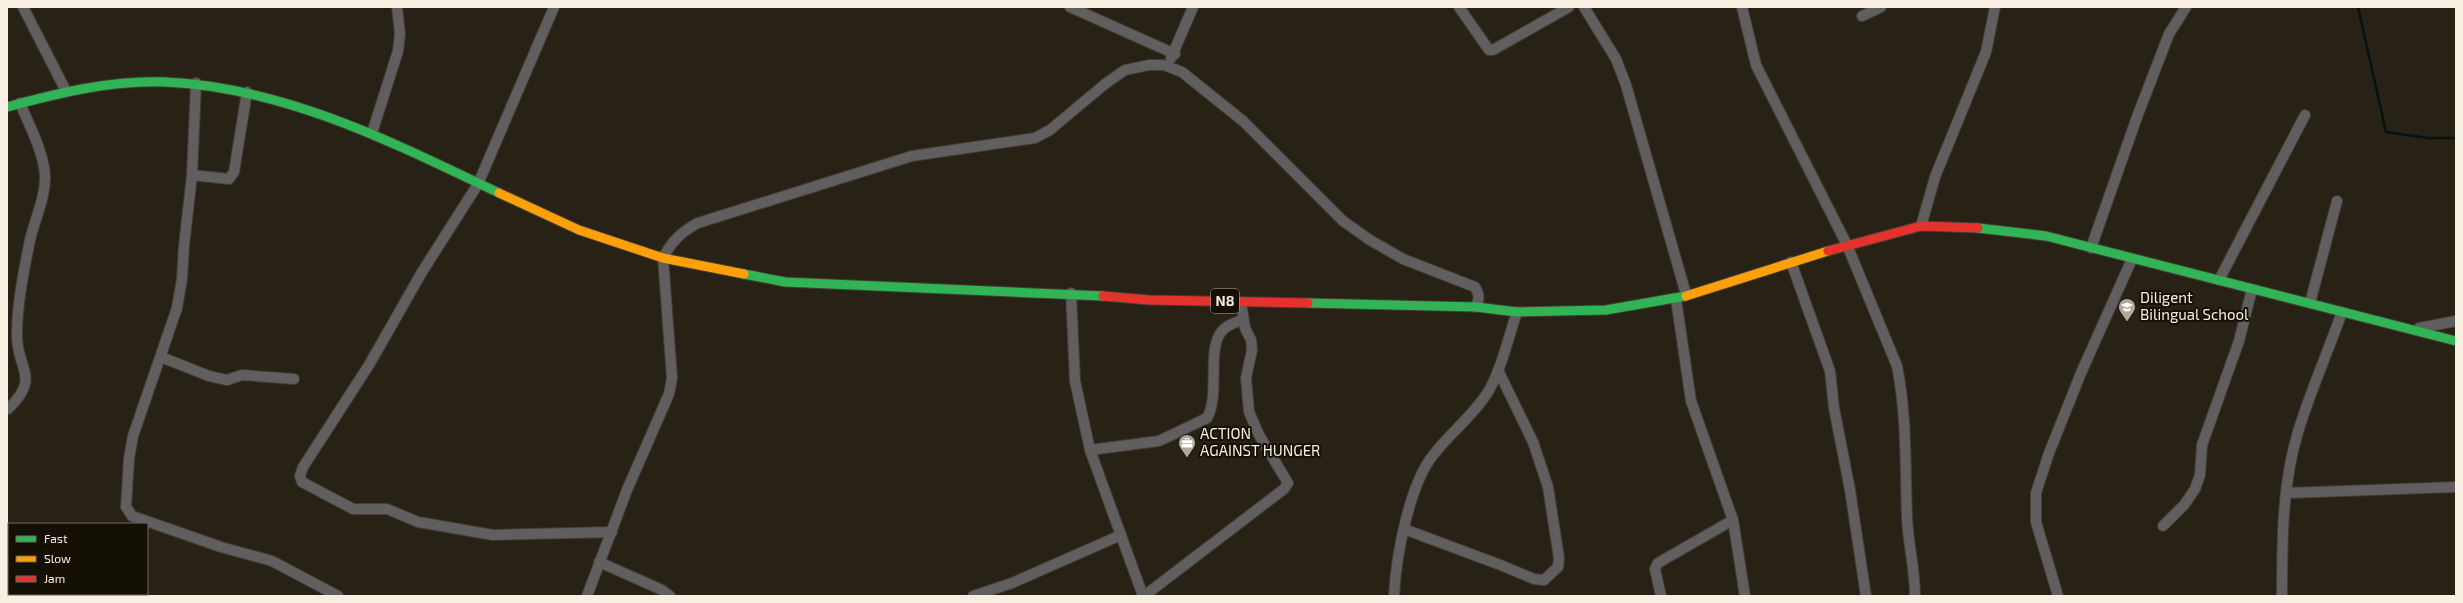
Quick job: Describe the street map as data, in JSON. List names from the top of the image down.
{
  "streets": {
    "highway": ["N8"]
  },
  "places": {
    "school or university": ["Diligent Bilingual School"],
    "office": ["ACTION AGAINST HUNGER"]
  },
  "legend": ["Fast", "Slow", "Jam"]
}
